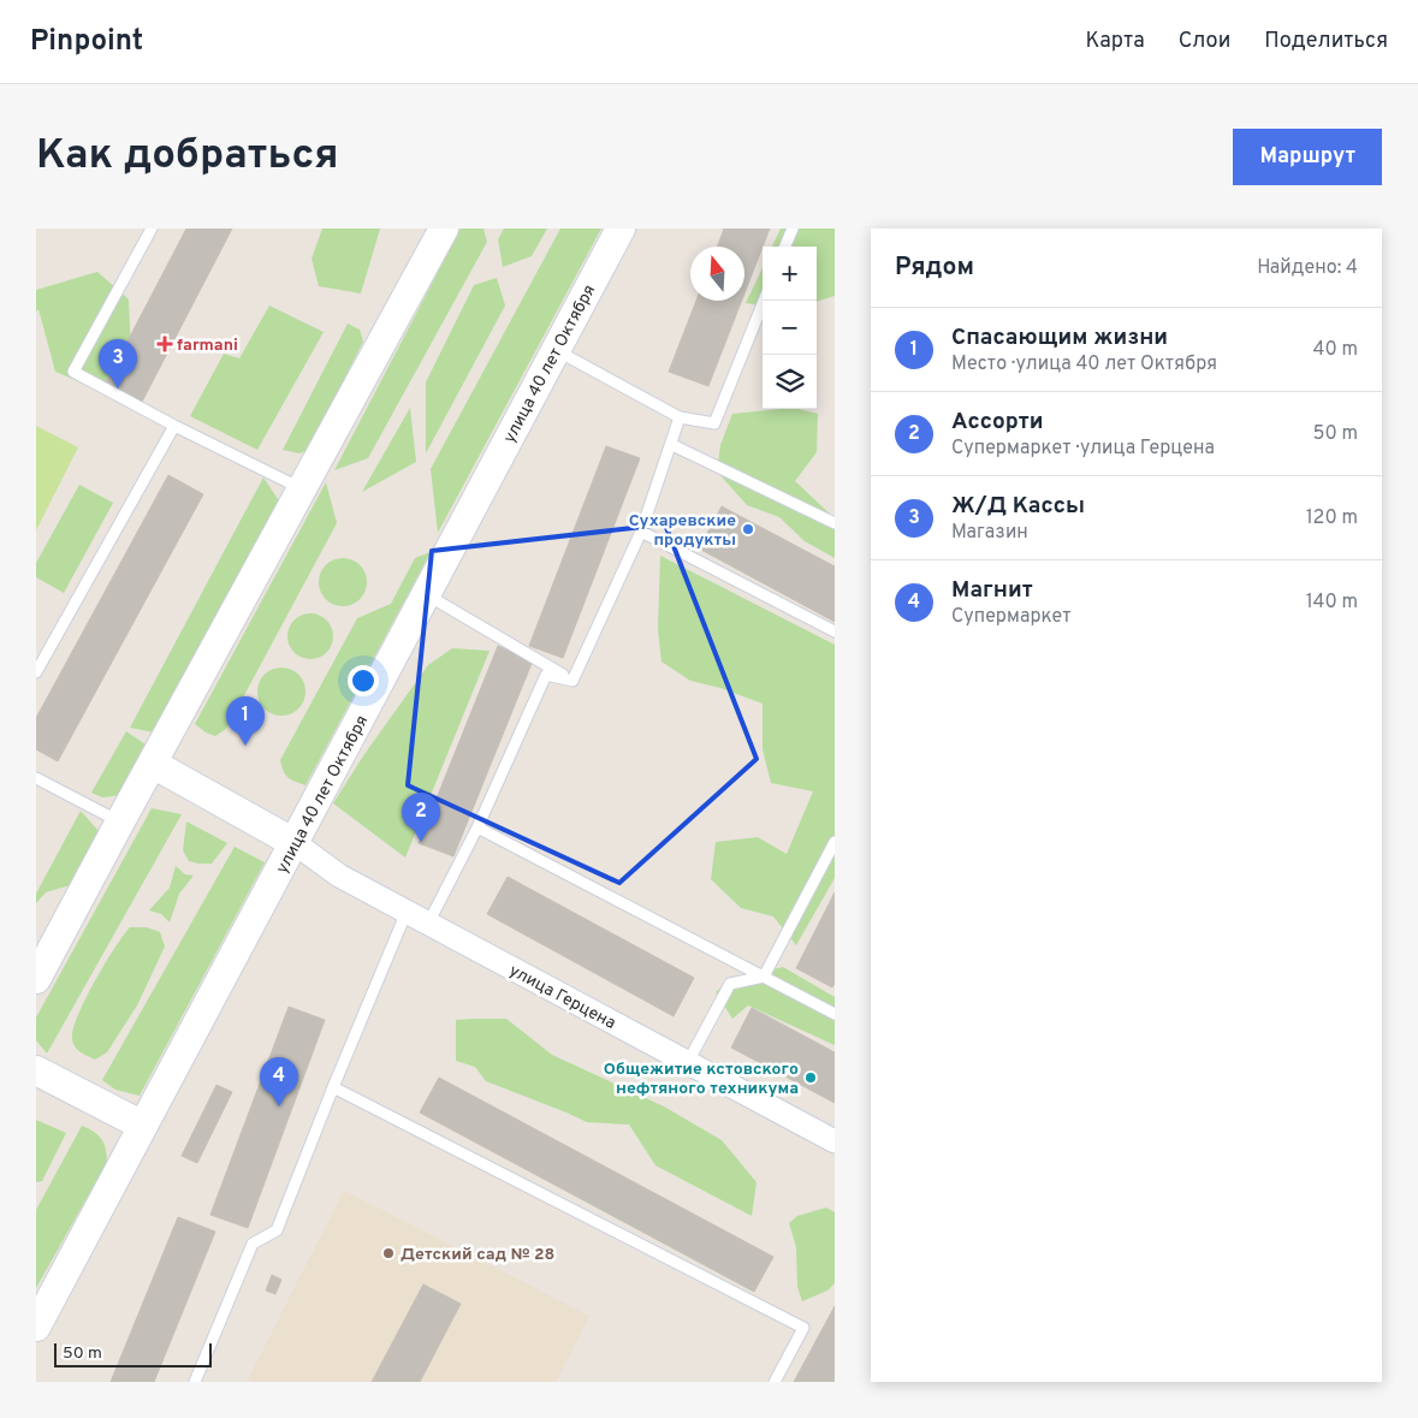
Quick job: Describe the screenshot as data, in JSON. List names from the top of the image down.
{
  "streets": {
    "street": ["улица 40 лет Октября", "улица Герцена"]
  },
  "crossings": [
    ["улица 40 лет Октября", "улица Герцена"]
  ],
  "places": {
    "health": ["farmani"],
    "other": ["Сухаревские продукты", "Общежитие кстовского нефтяного техникума", "Детский сад № 28"]
  },
  "scale_bar": "50 m",
  "north": "top",
  "page": {
    "header": "Pinpoint",
    "nav": ["Карта", "Слои", "Поделиться"],
    "buttons": "Маршрут",
    "title": "Как добраться",
    "heading": ["Рядом", "Найдено: 4"],
    "map_buttons": ["+", "−"],
    "list": [
      {
        "mark": "1",
        "name": "Спасающим жизни",
        "note": "Место · улица 40 лет Октября",
        "value": "40 m"
      },
      {
        "mark": "2",
        "name": "Ассорти",
        "note": "Супермаркет · улица Герцена",
        "value": "50 m"
      },
      {
        "mark": "3",
        "name": "Ж/Д Кассы",
        "note": "Магазин",
        "value": "120 m"
      },
      {
        "mark": "4",
        "name": "Магнит",
        "note": "Супермаркет",
        "value": "140 m"
      }
    ],
    "pins": [
      "3",
      "1",
      "2",
      "4"
    ],
    "scale": "50 m"
  }
}
